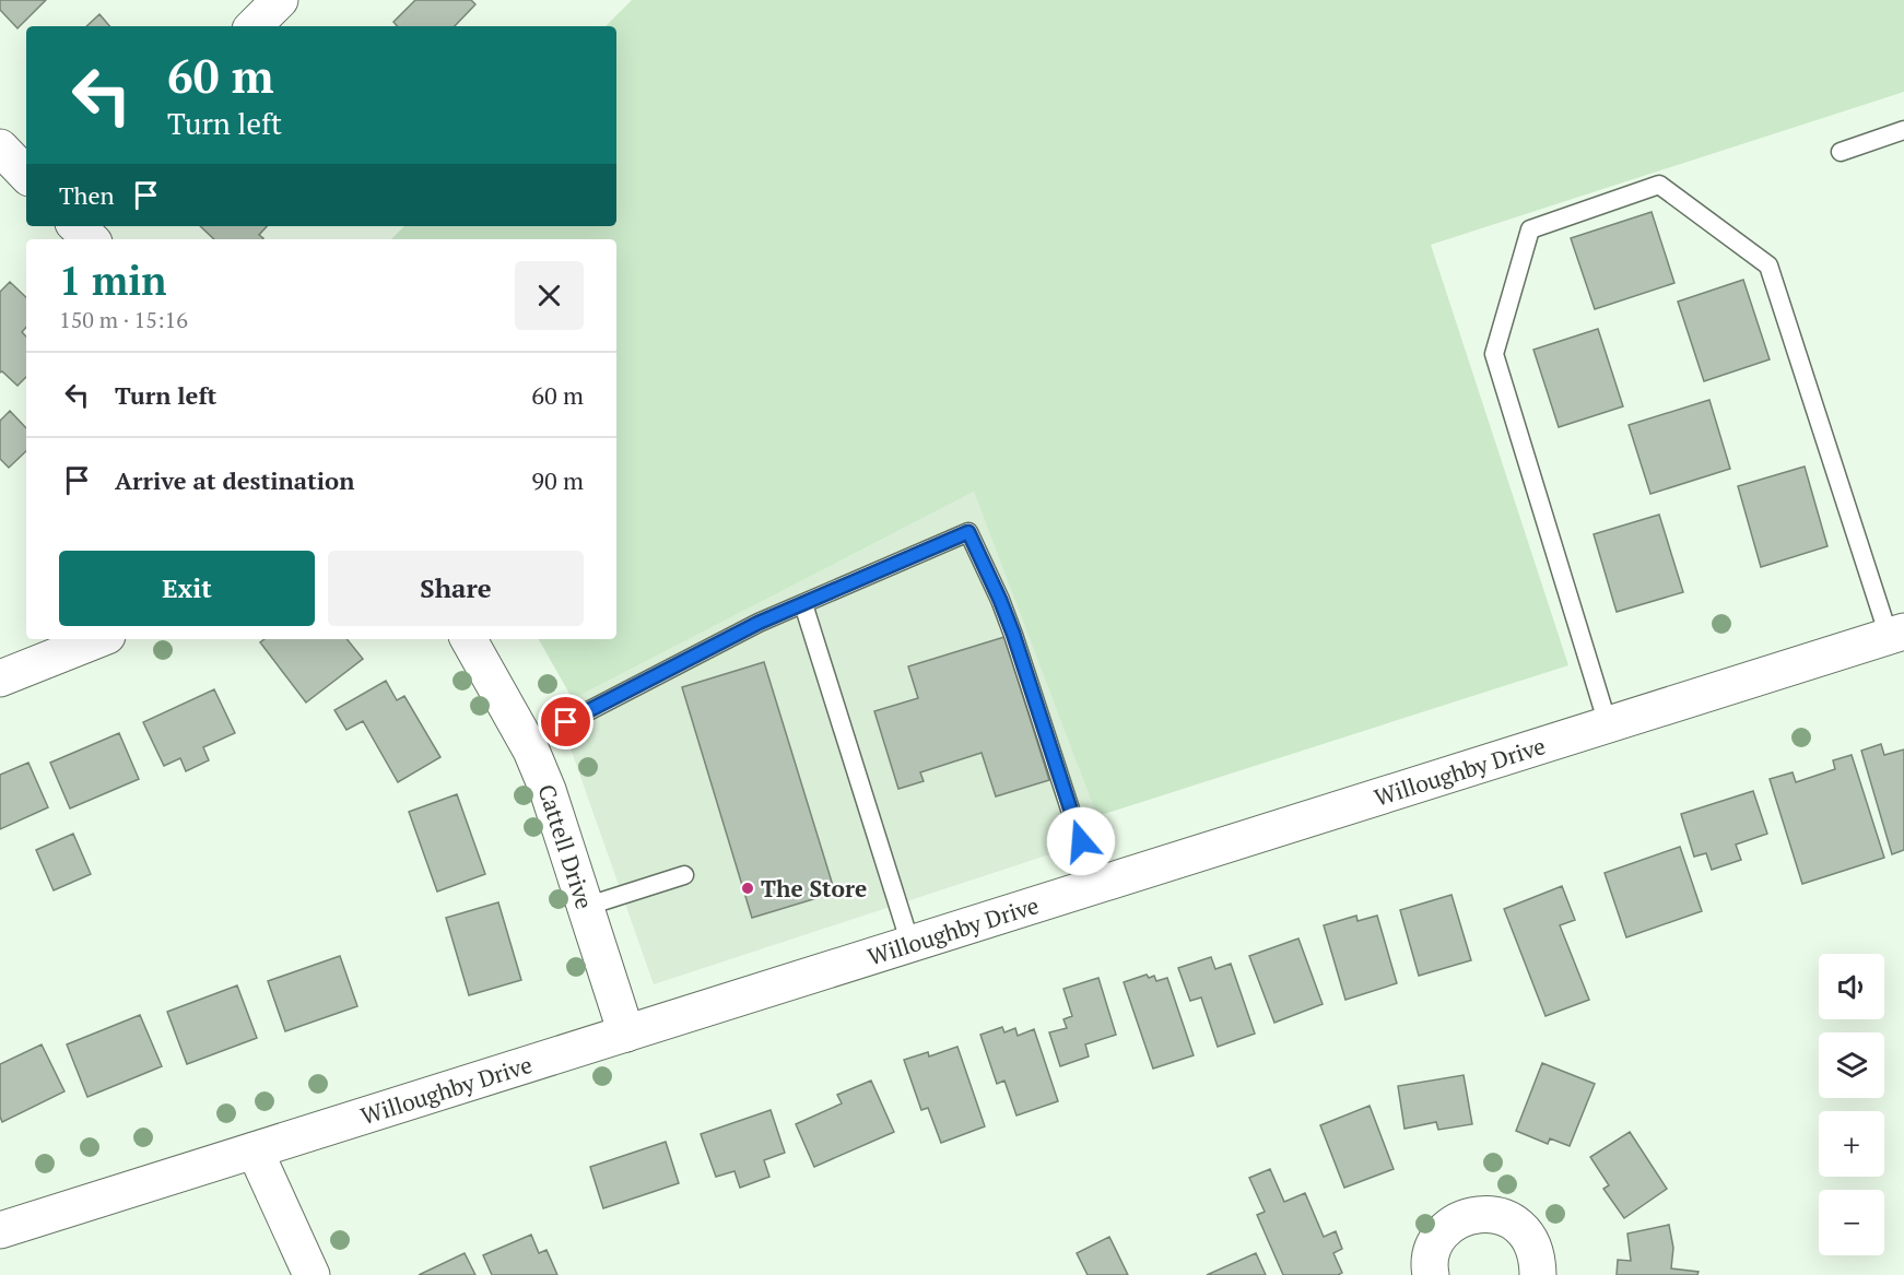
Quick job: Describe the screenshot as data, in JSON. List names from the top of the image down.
{
  "streets": {
    "street": ["Willoughby Drive", "Cattell Drive"]
  },
  "crossings": [
    ["Willoughby Drive", "Cattell Drive"]
  ],
  "places": ["The Store"],
  "page": {
    "turn": ["60 m", "Turn left"],
    "then": "Then",
    "heading": ["1 min", "150 m · 15:16"],
    "list": [
      {
        "name": "Turn left",
        "value": "60 m"
      },
      {
        "name": "Arrive at destination",
        "value": "90 m"
      }
    ],
    "buttons": ["Exit", "Share"],
    "map_buttons": ["+", "−"]
  }
}
